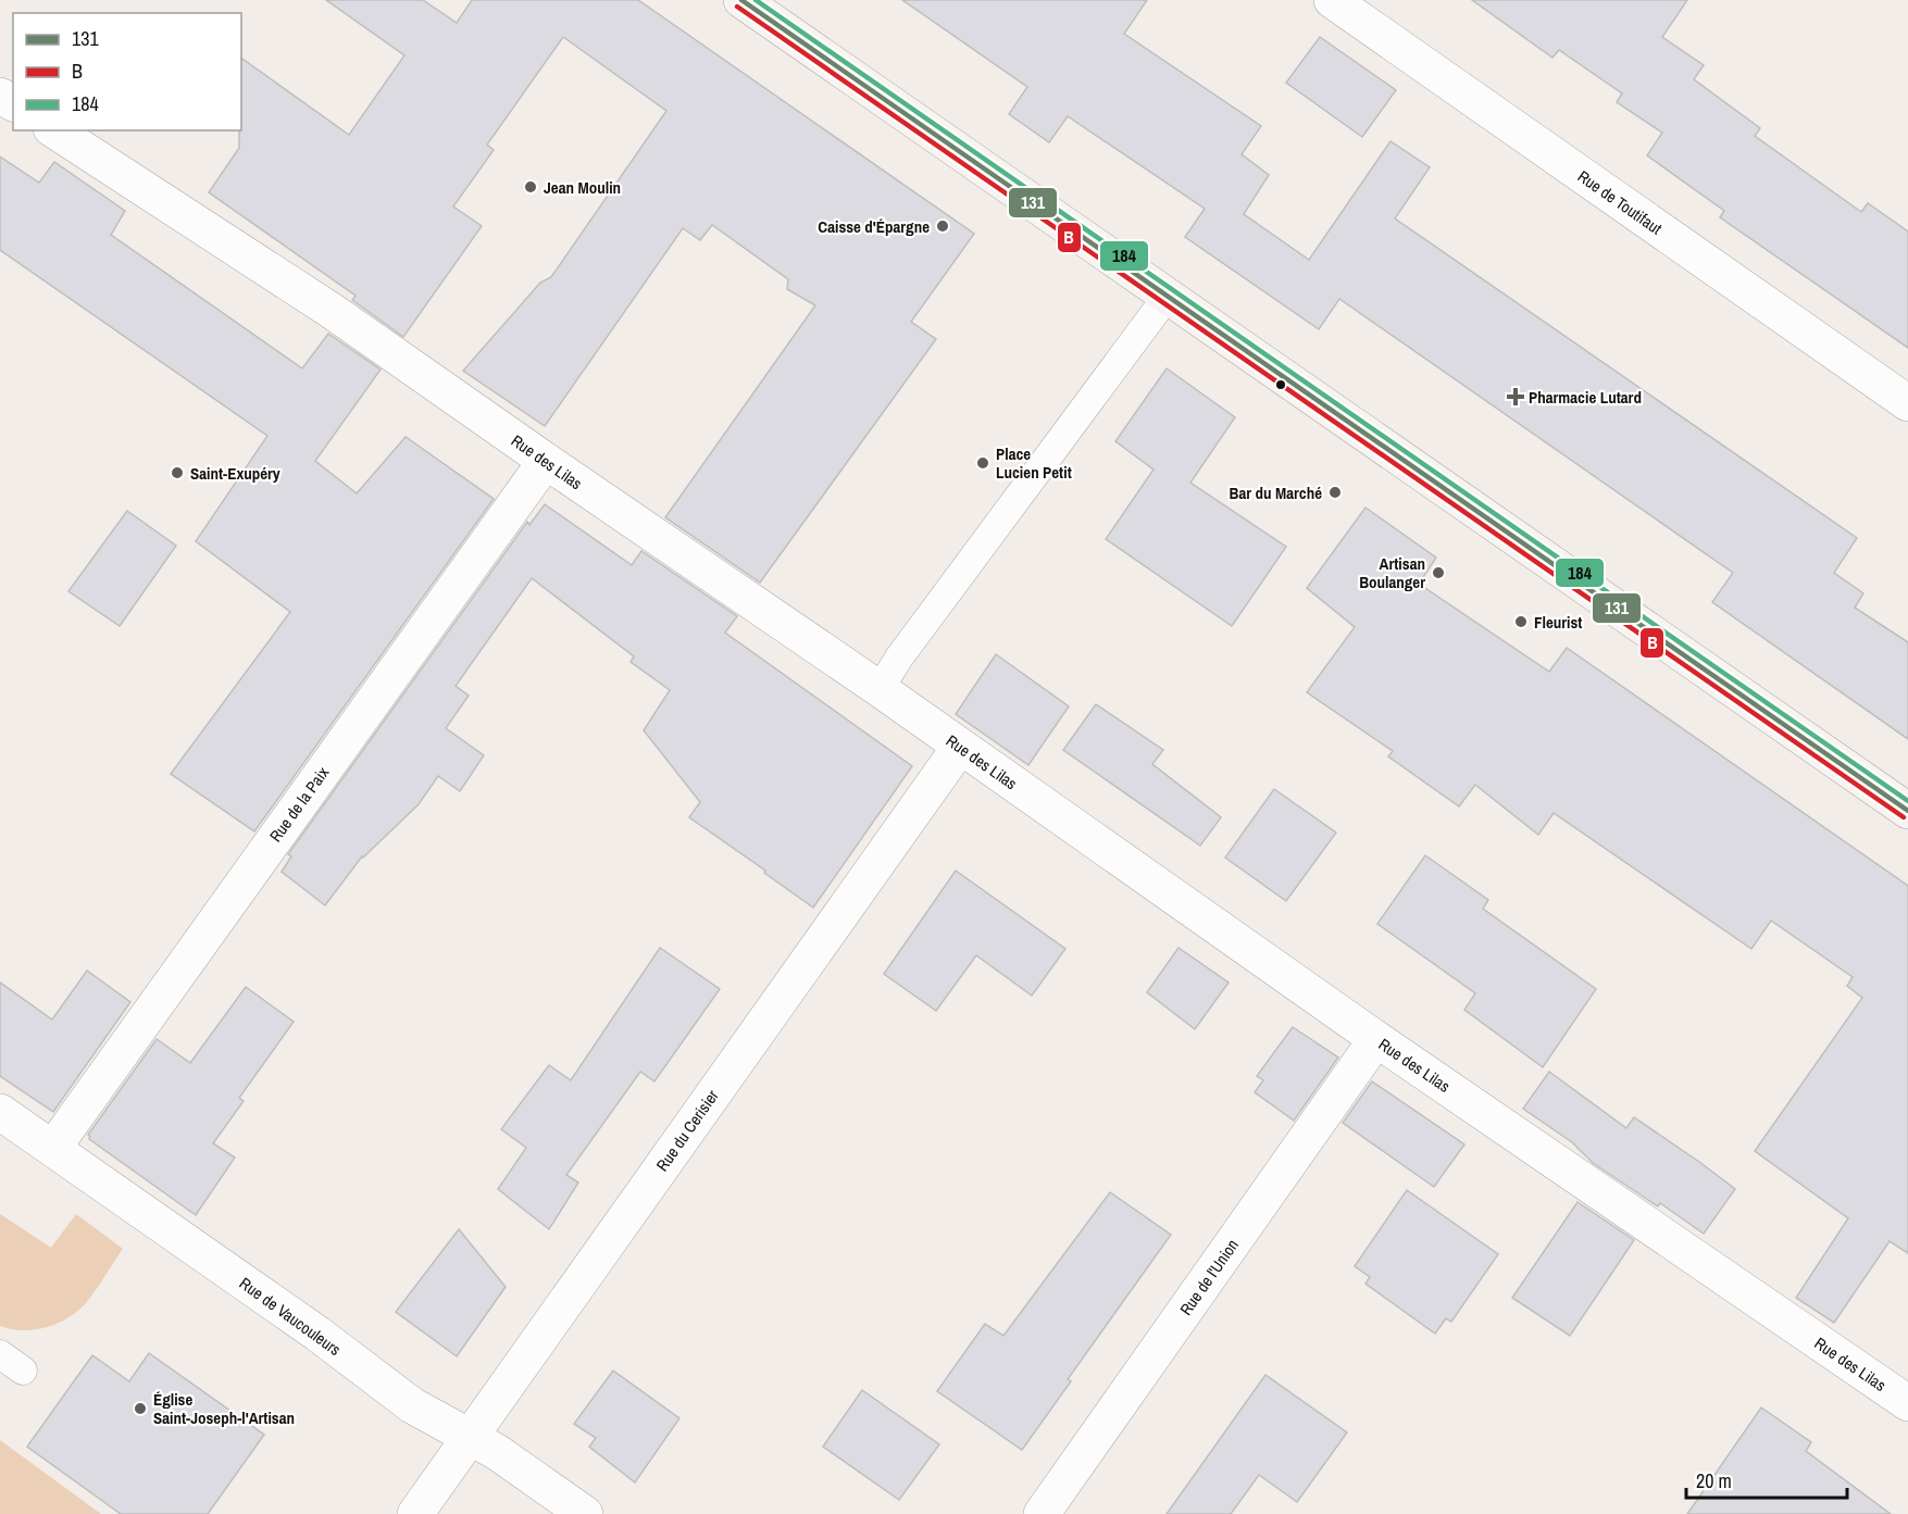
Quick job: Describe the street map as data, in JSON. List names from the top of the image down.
{
  "streets": {
    "street": [
      "Rue de Toutifaut",
      "Rue des Lilas",
      "Rue de la Paix",
      "Rue du Cerisier",
      "Rue de l'Union",
      "Rue de Vaucouleurs"
    ]
  },
  "crossings": [
    ["Rue des Lilas", "Rue de la Paix"],
    ["Rue des Lilas", "Rue du Cerisier"],
    ["Rue des Lilas", "Rue de l'Union"],
    ["Rue de la Paix", "Rue de Vaucouleurs"],
    ["Rue du Cerisier", "Rue de Vaucouleurs"]
  ],
  "places": {
    "other": [
      "Jean Moulin",
      "Caisse d'Épargne",
      "Place Lucien Petit",
      "Saint-Exupéry",
      "Bar du Marché",
      "Artisan Boulanger",
      "Fleurist",
      "Église Saint-Joseph-l'Artisan"
    ],
    "health": ["Pharmacie Lutard"]
  },
  "lines": ["transit line 131", "transit line 184", "transit line B"],
  "legend": ["131", "B", "184"],
  "scale_bar": "20 m"
}
